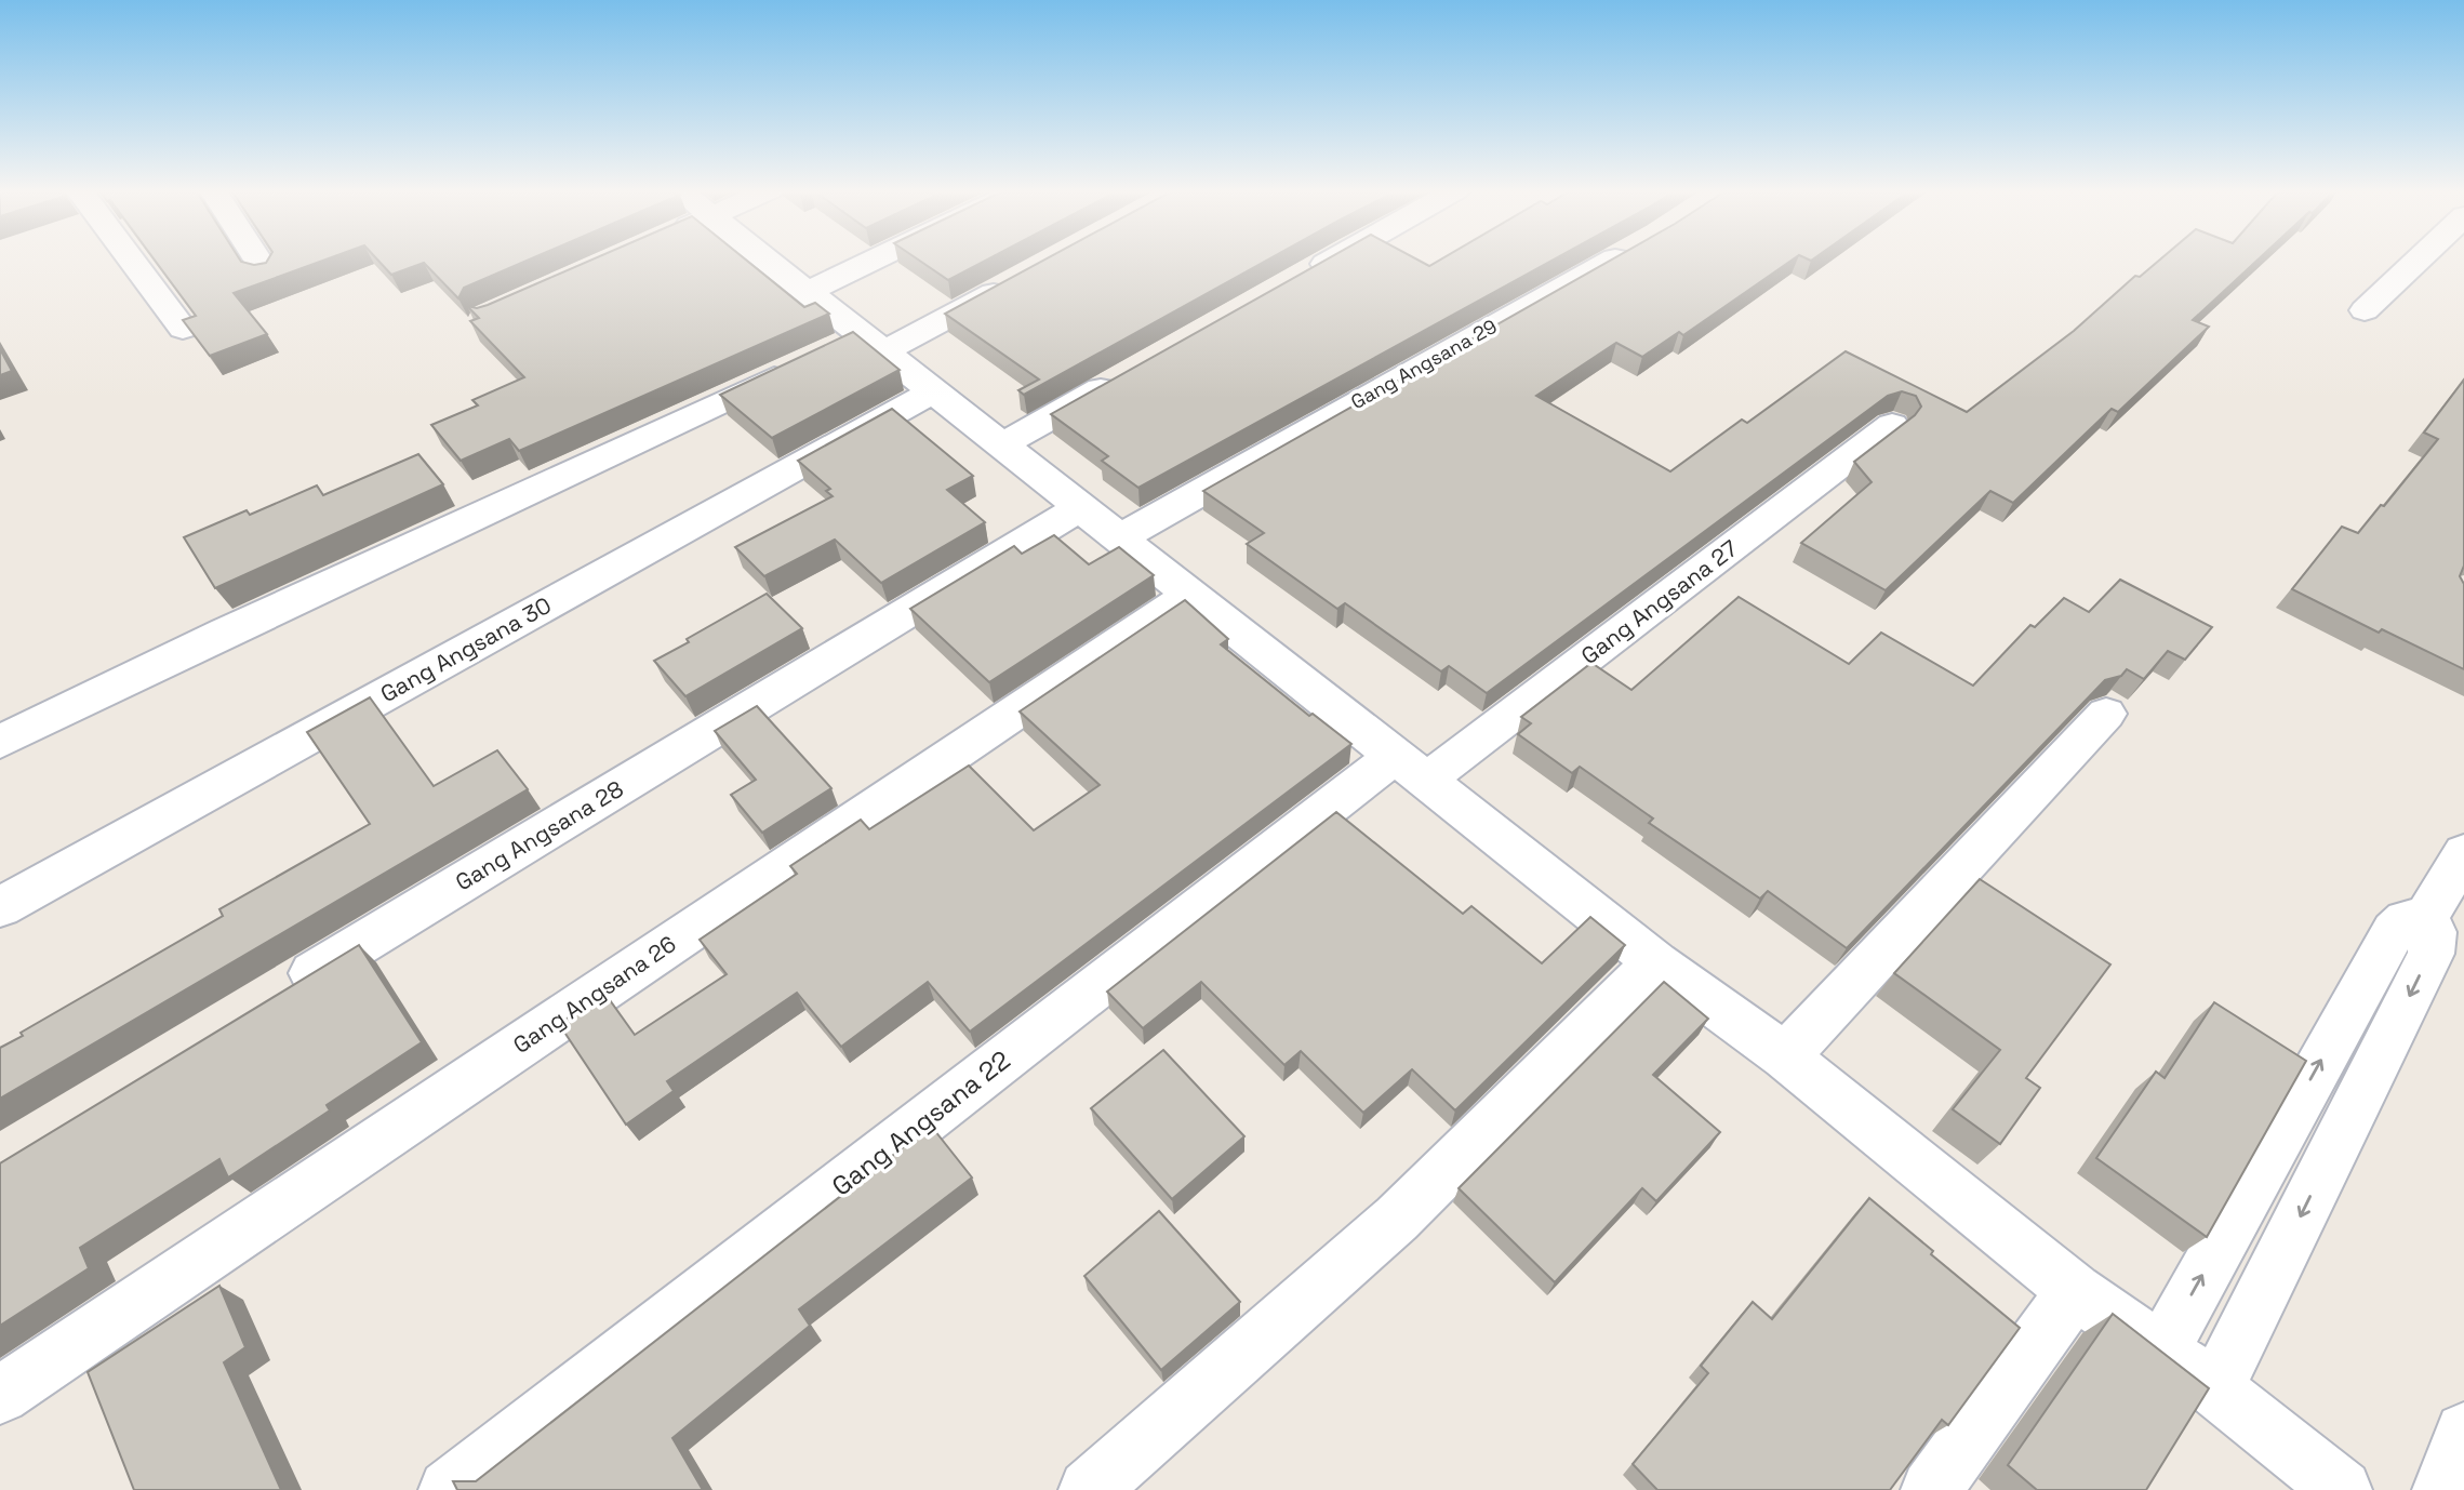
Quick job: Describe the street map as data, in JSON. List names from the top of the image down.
{
  "streets": {
    "street": [
      "Gang Angsana 29",
      "Gang Angsana 27",
      "Gang Angsana 30",
      "Gang Angsana 28",
      "Gang Angsana 26",
      "Gang Angsana 22"
    ]
  },
  "crossings": [
    ["Gang Angsana 27", "Gang Angsana 22"]
  ]
}
